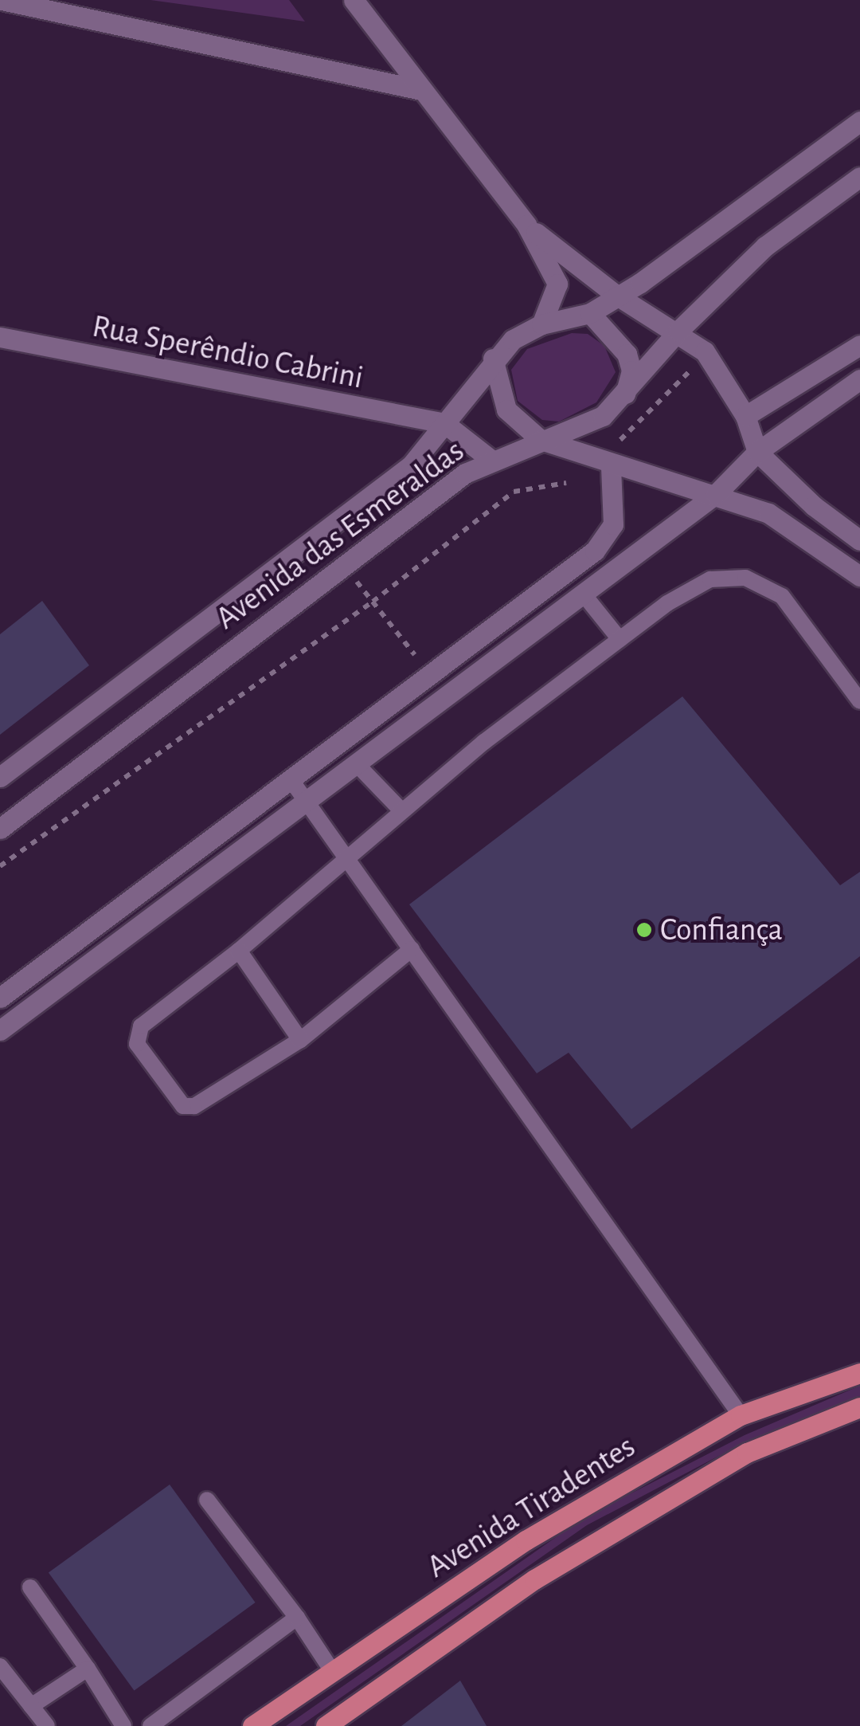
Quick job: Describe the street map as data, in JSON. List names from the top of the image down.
{
  "streets": {
    "main road": ["Rua Sperêndio Cabrini", "Avenida das Esmeraldas", "Avenida Tiradentes"]
  },
  "crossings": [
    ["Rua Sperêndio Cabrini", "Avenida das Esmeraldas"]
  ],
  "places": ["Confiança"]
}
